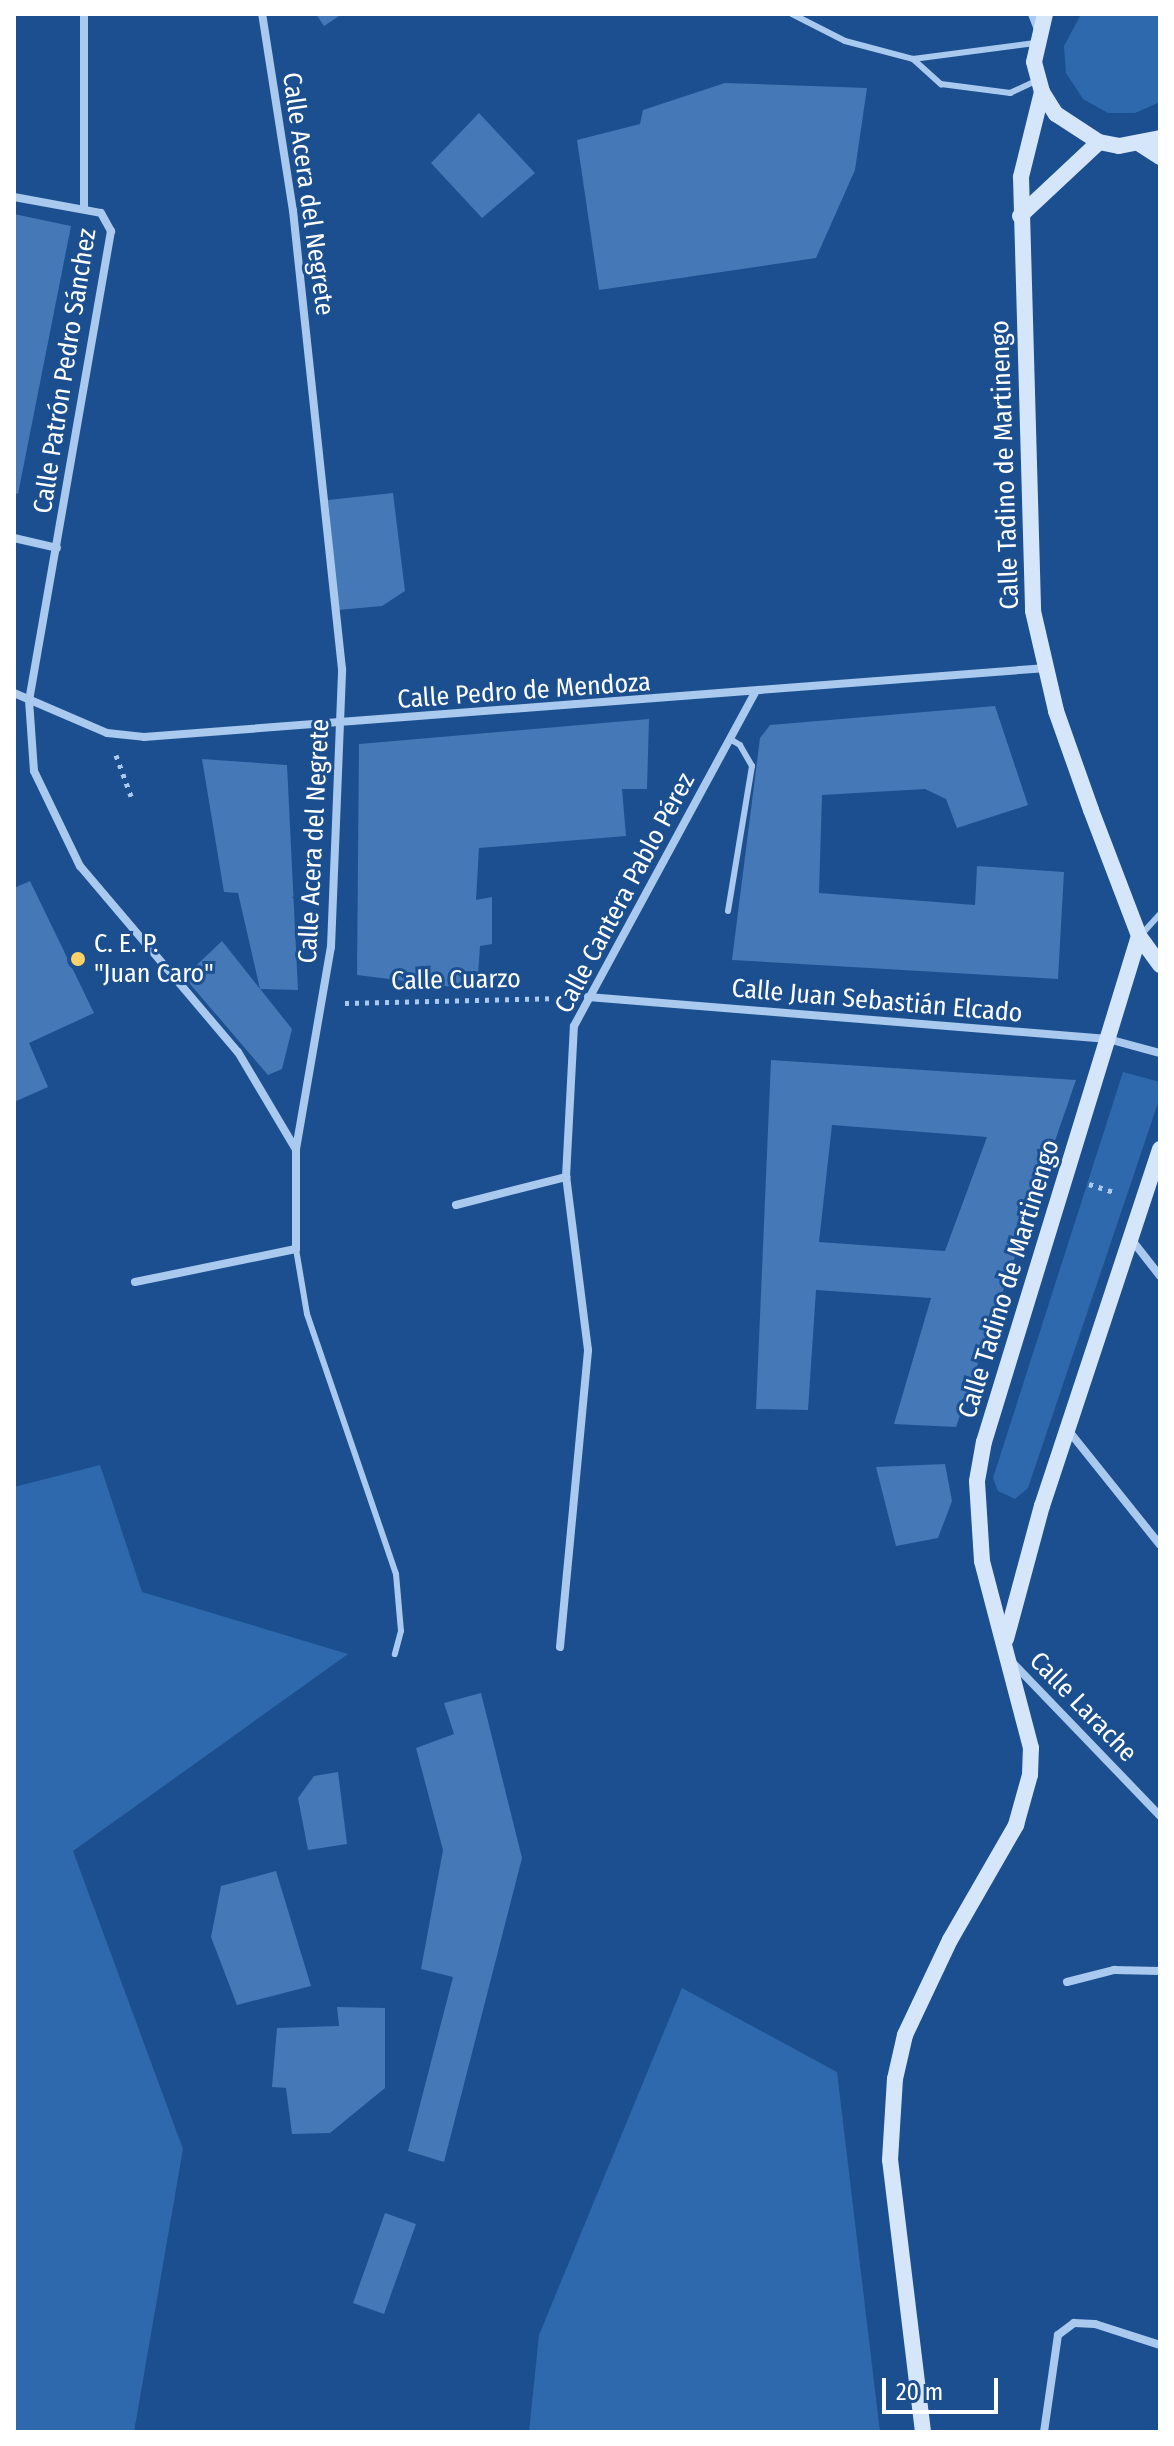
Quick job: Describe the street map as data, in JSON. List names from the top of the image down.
{
  "streets": {
    "street": [
      "Calle Acera del Negrete",
      "Calle Patrón Pedro Sánchez",
      "Calle Tadino de Martinengo",
      "Calle Pedro de Mendoza",
      "Calle Cantera Pablo Pérez",
      "Calle Juan Sebastián Elcado",
      "Calle Larache"
    ],
    "path": ["Calle Cuarzo"]
  },
  "crossings": [
    ["Calle Acera del Negrete", "Calle Patrón Pedro Sánchez"],
    ["Calle Acera del Negrete", "Calle Pedro de Mendoza"],
    ["Calle Acera del Negrete", "Calle Cuarzo"],
    ["Calle Patrón Pedro Sánchez", "Calle Pedro de Mendoza"],
    ["Calle Tadino de Martinengo", "Calle Pedro de Mendoza"],
    ["Calle Tadino de Martinengo", "Calle Juan Sebastián Elcado"],
    ["Calle Tadino de Martinengo", "Calle Larache"],
    ["Calle Pedro de Mendoza", "Calle Cantera Pablo Pérez"],
    ["Calle Cantera Pablo Pérez", "Calle Cuarzo"],
    ["Calle Cantera Pablo Pérez", "Calle Juan Sebastián Elcado"],
    ["Calle Cuarzo", "Calle Juan Sebastián Elcado"]
  ],
  "places": ["C. E. P. \"Juan Caro\""],
  "scale_bar": "20 m"
}
